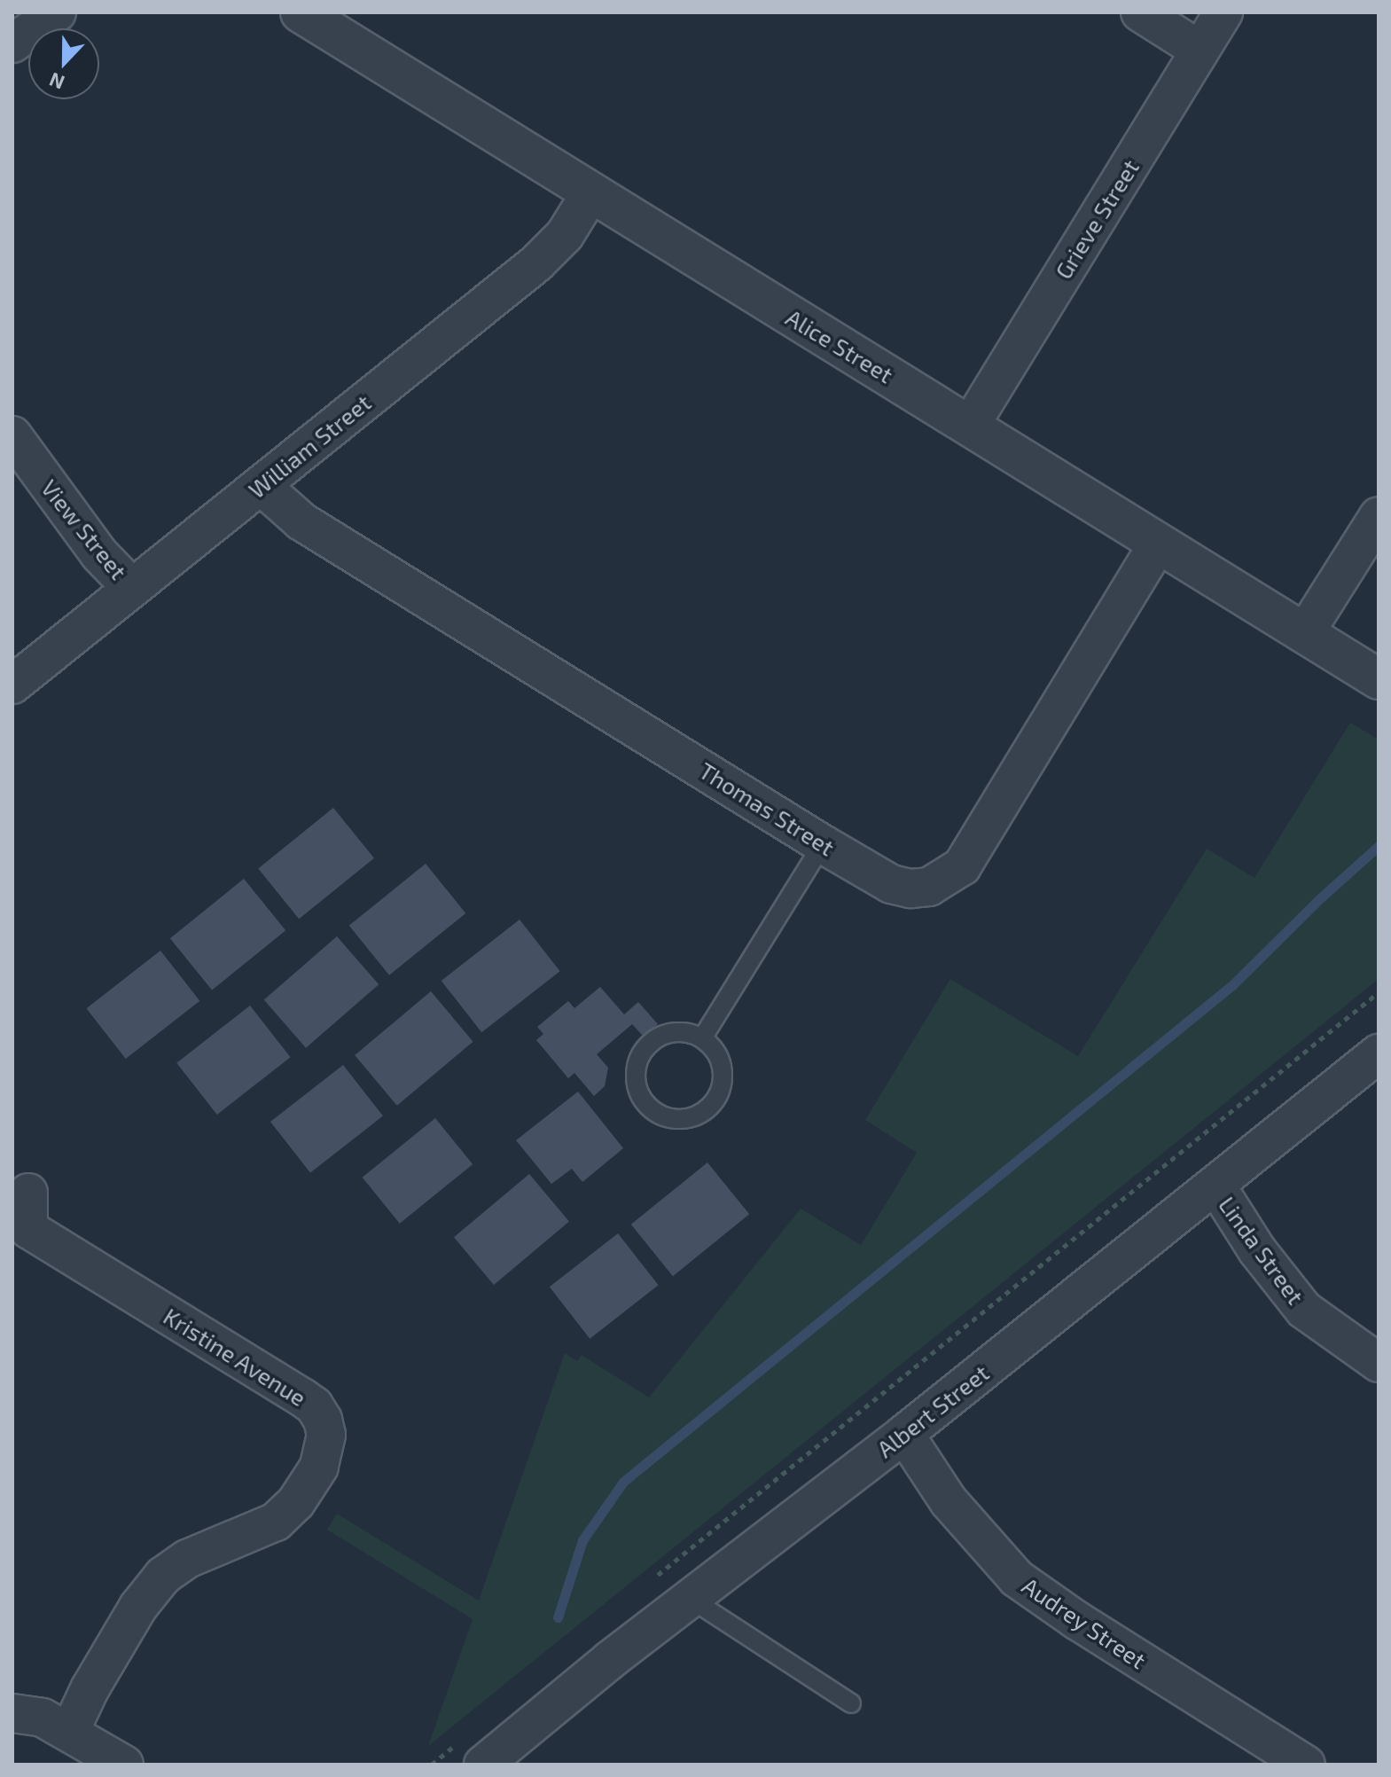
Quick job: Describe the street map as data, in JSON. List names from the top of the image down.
{
  "streets": {
    "street": [
      "Grieve Street",
      "Alice Street",
      "William Street",
      "View Street",
      "Thomas Street",
      "Linda Street",
      "Kristine Avenue",
      "Albert Street",
      "Audrey Street"
    ]
  },
  "crossings": [
    ["Grieve Street", "Alice Street"],
    ["Alice Street", "William Street"],
    ["Alice Street", "Thomas Street"],
    ["William Street", "View Street"],
    ["William Street", "Thomas Street"],
    ["Linda Street", "Albert Street"],
    ["Albert Street", "Audrey Street"]
  ],
  "north": "bottom"
}
